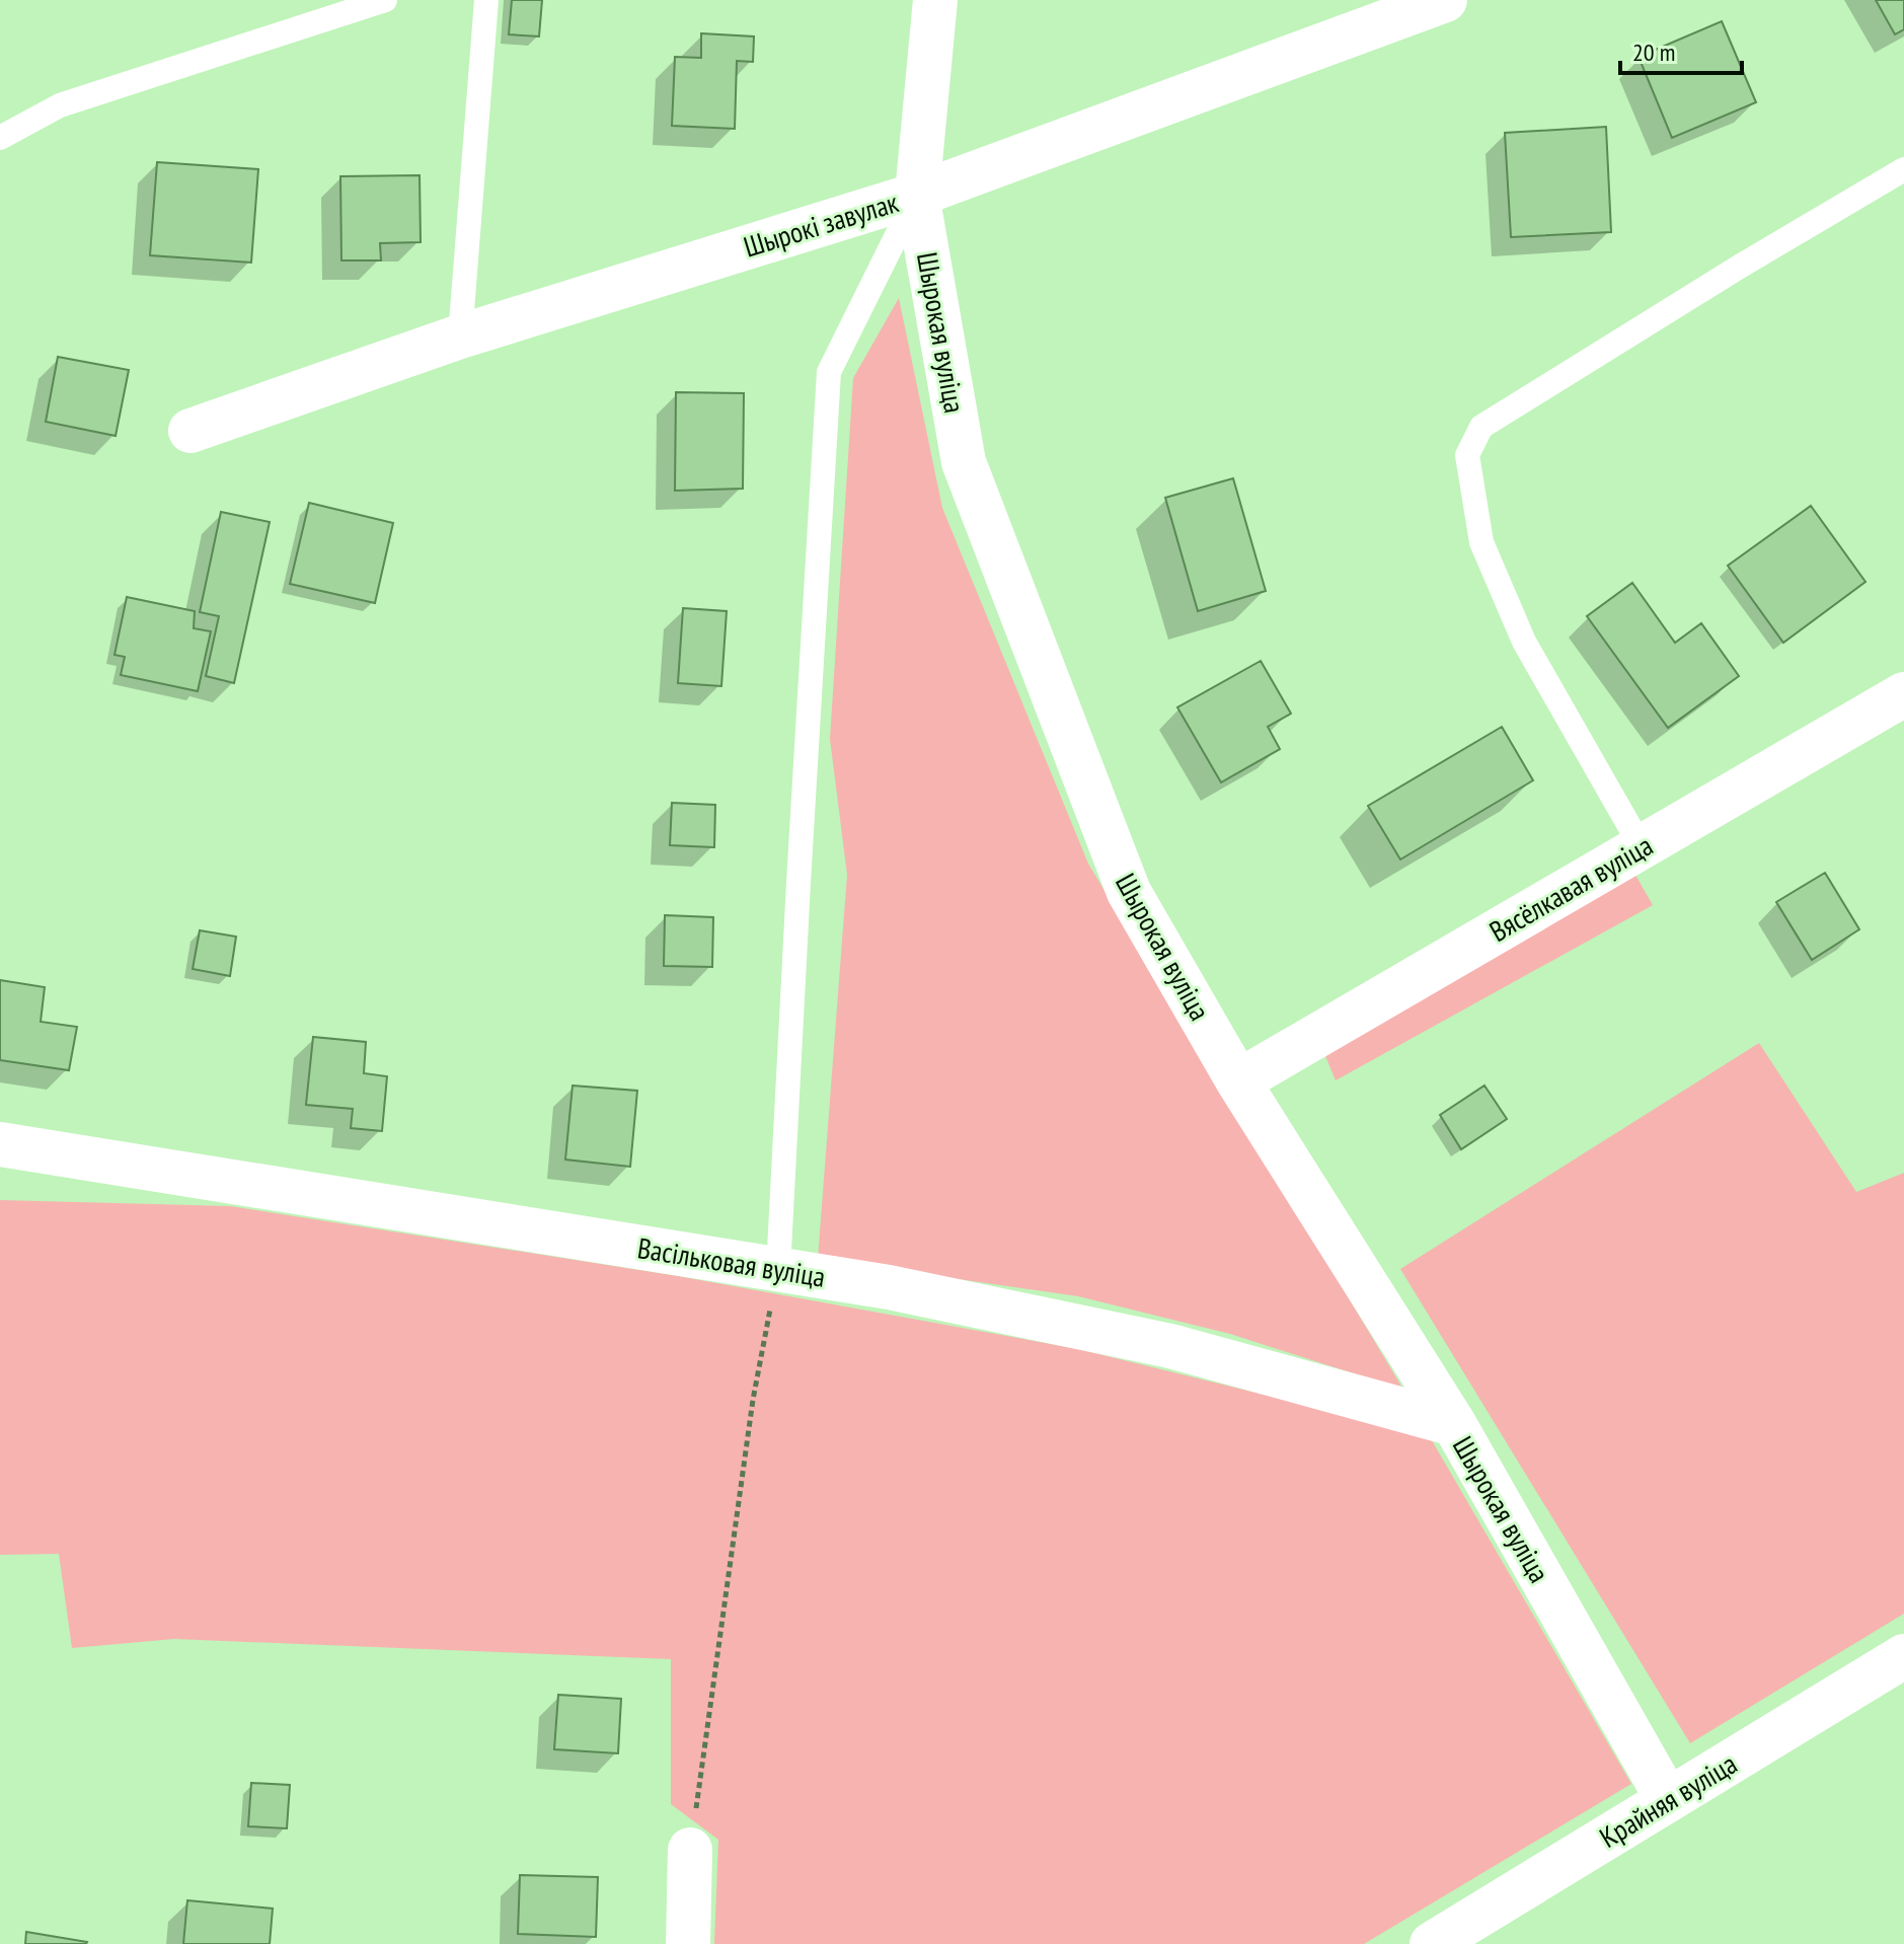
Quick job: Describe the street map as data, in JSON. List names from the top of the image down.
{
  "streets": {
    "street": [
      "Шырокі завулак",
      "Шырокая вуліца",
      "Вясёлкавая вуліца",
      "Васільковая вуліца",
      "Крайняя вуліца"
    ]
  },
  "crossings": [
    ["Шырокі завулак", "Шырокая вуліца"],
    ["Шырокая вуліца", "Вясёлкавая вуліца"],
    ["Шырокая вуліца", "Васільковая вуліца"],
    ["Шырокая вуліца", "Крайняя вуліца"]
  ],
  "scale_bar": "20 m"
}
